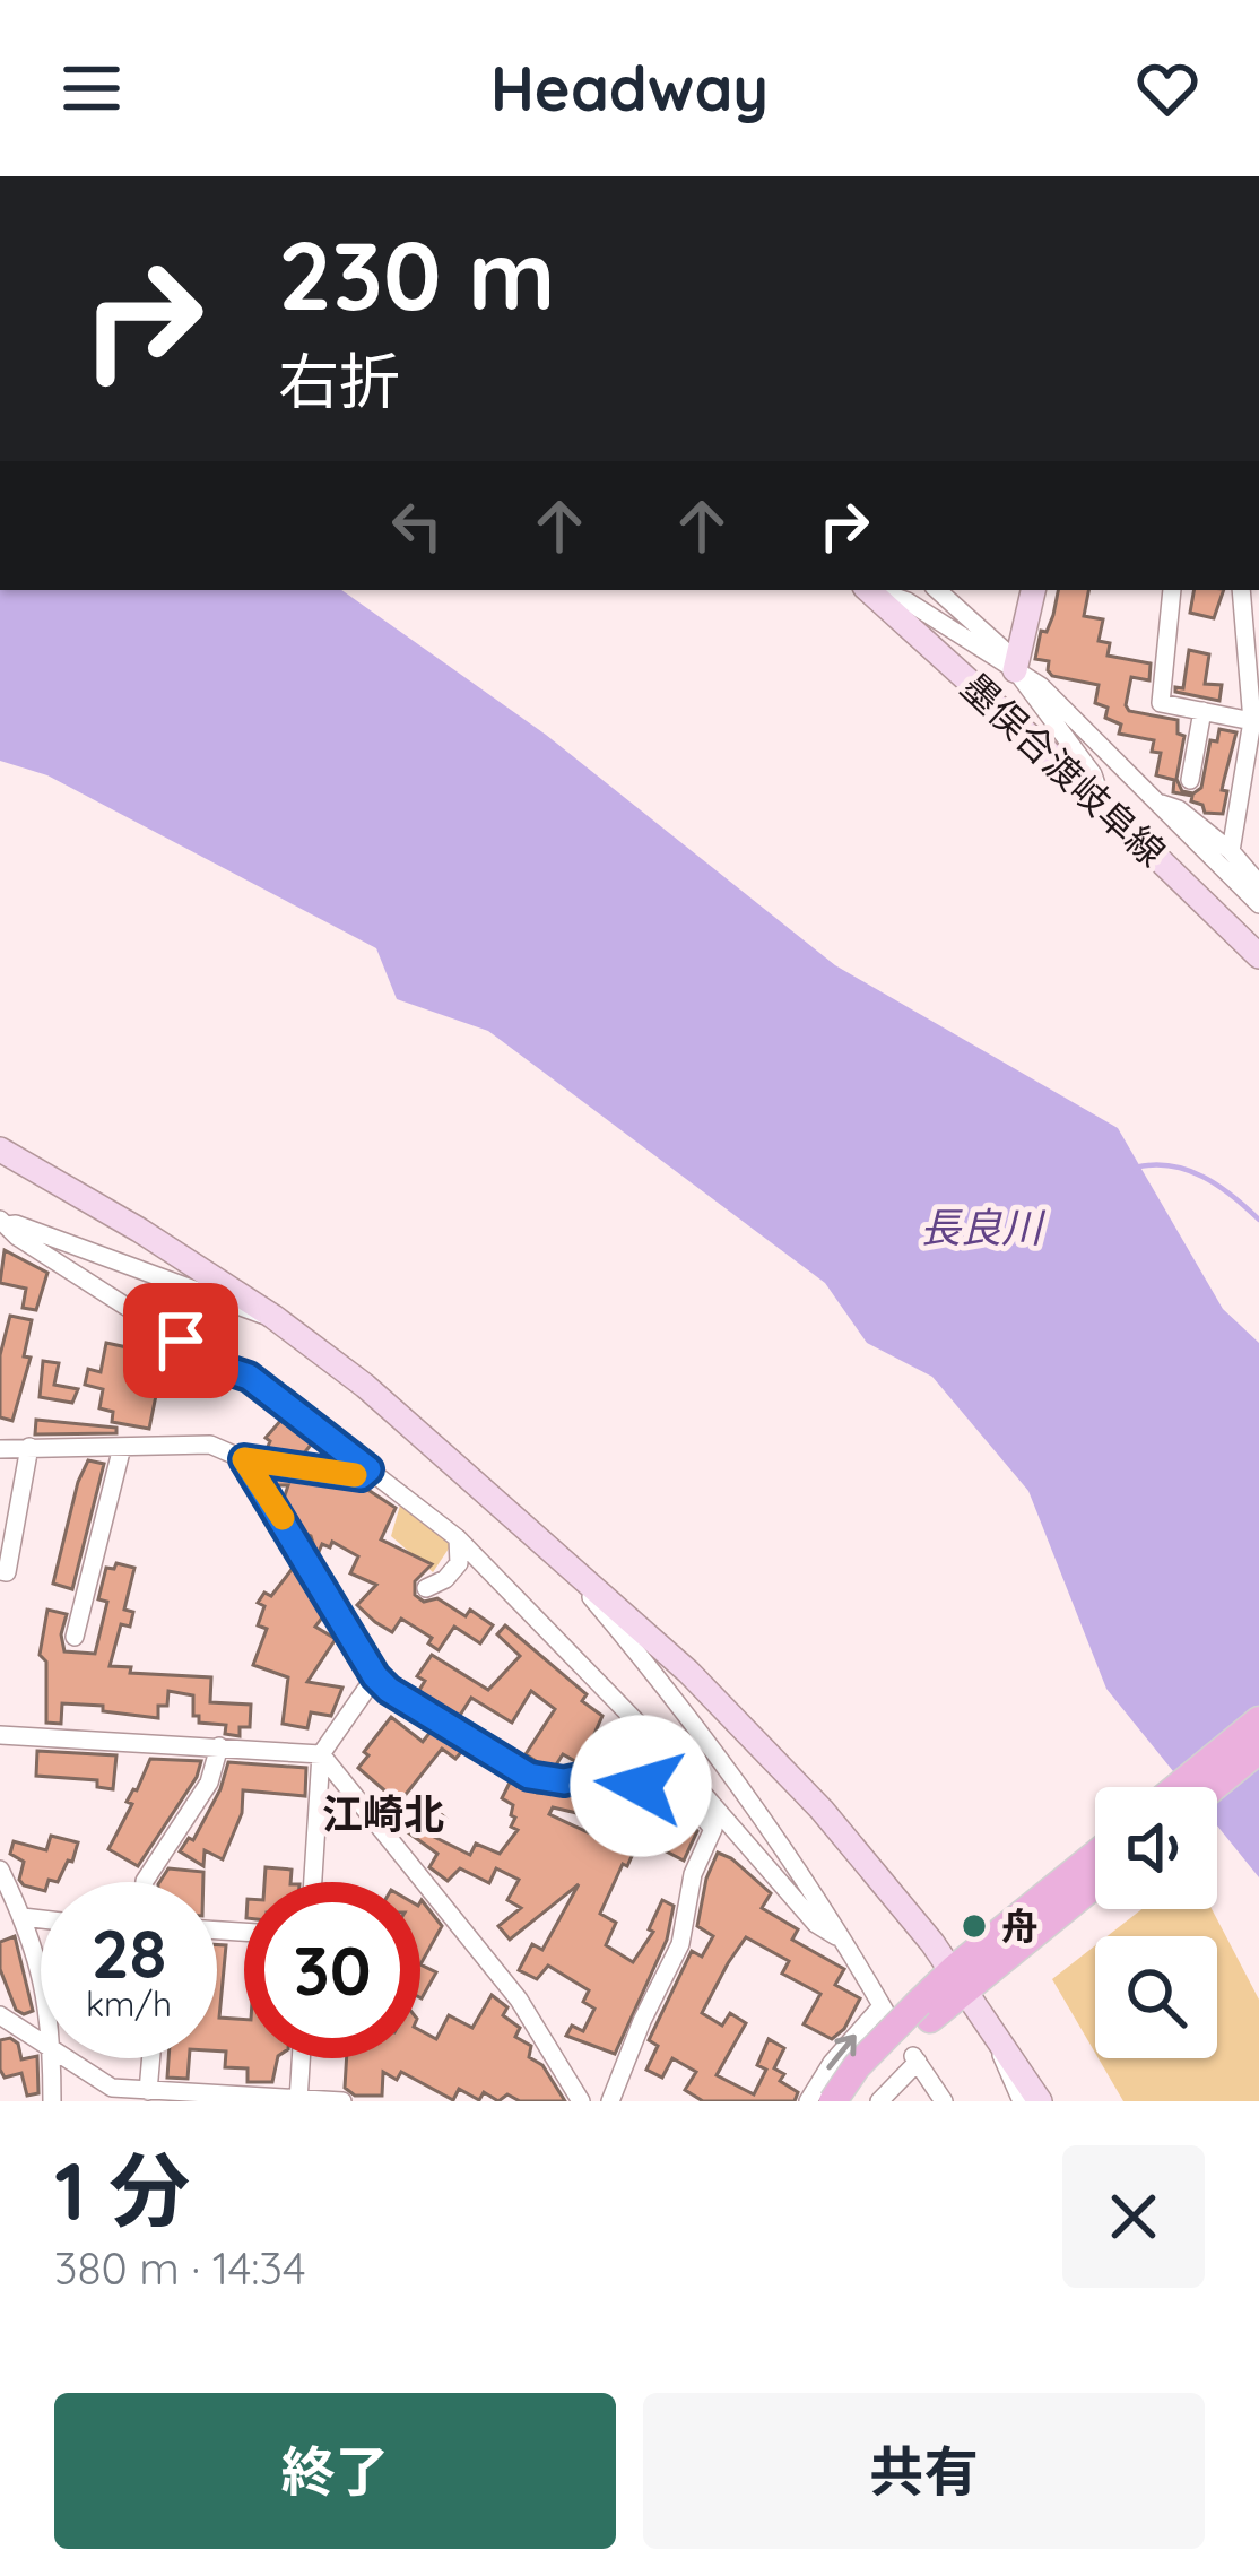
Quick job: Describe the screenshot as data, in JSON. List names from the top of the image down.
{
  "streets": {
    "street": ["墨俣合渡岐阜線"]
  },
  "districts": ["江崎北"],
  "water": ["長良川"],
  "places": ["舟"],
  "page": {
    "header": "Headway",
    "turn": ["230 m", "右折"],
    "speed": "28 km/h",
    "limit": "30",
    "heading": ["1 分", "380 m · 14:34"],
    "buttons": ["終了", "共有"]
  }
}
